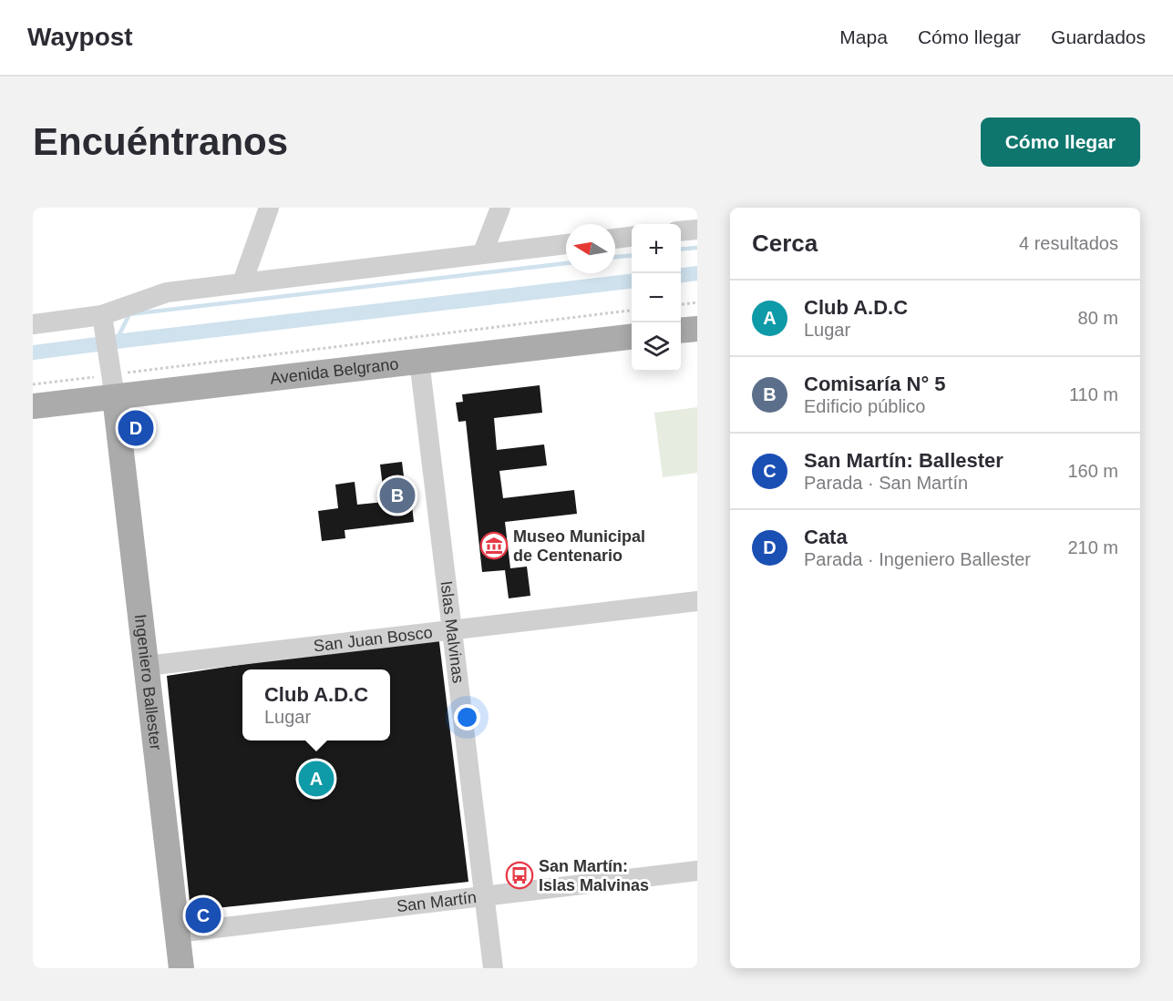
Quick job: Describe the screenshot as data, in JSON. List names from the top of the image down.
{
  "streets": {
    "main road": ["Avenida Belgrano", "Ingeniero Ballester"],
    "street": ["Islas Malvinas", "San Juan Bosco", "San Martín"]
  },
  "crossings": [
    ["Avenida Belgrano", "Islas Malvinas"],
    ["Avenida Belgrano", "Ingeniero Ballester"],
    ["Islas Malvinas", "San Juan Bosco"],
    ["Islas Malvinas", "San Martín"],
    ["San Juan Bosco", "Ingeniero Ballester"],
    ["Ingeniero Ballester", "San Martín"]
  ],
  "places": {
    "museum": ["Museo Municipal de Centenario"],
    "bus stop": ["San Martín: Islas Malvinas"]
  },
  "north": "left",
  "page": {
    "header": "Waypost",
    "nav": ["Mapa", "Cómo llegar", "Guardados"],
    "buttons": "Cómo llegar",
    "title": "Encuéntranos",
    "heading": ["Cerca", "4 resultados"],
    "map_buttons": ["+", "−"],
    "list": [
      {
        "mark": "A",
        "name": "Club A.D.C",
        "note": "Lugar",
        "value": "80 m"
      },
      {
        "mark": "B",
        "name": "Comisaría N° 5",
        "note": "Edificio público",
        "value": "110 m"
      },
      {
        "mark": "C",
        "name": "San Martín: Ballester",
        "note": "Parada · San Martín",
        "value": "160 m"
      },
      {
        "mark": "D",
        "name": "Cata",
        "note": "Parada · Ingeniero Ballester",
        "value": "210 m"
      }
    ],
    "pins": [
      "D",
      "B",
      "A",
      "C"
    ],
    "popup": ["Club A.D.C", "Lugar"]
  }
}
